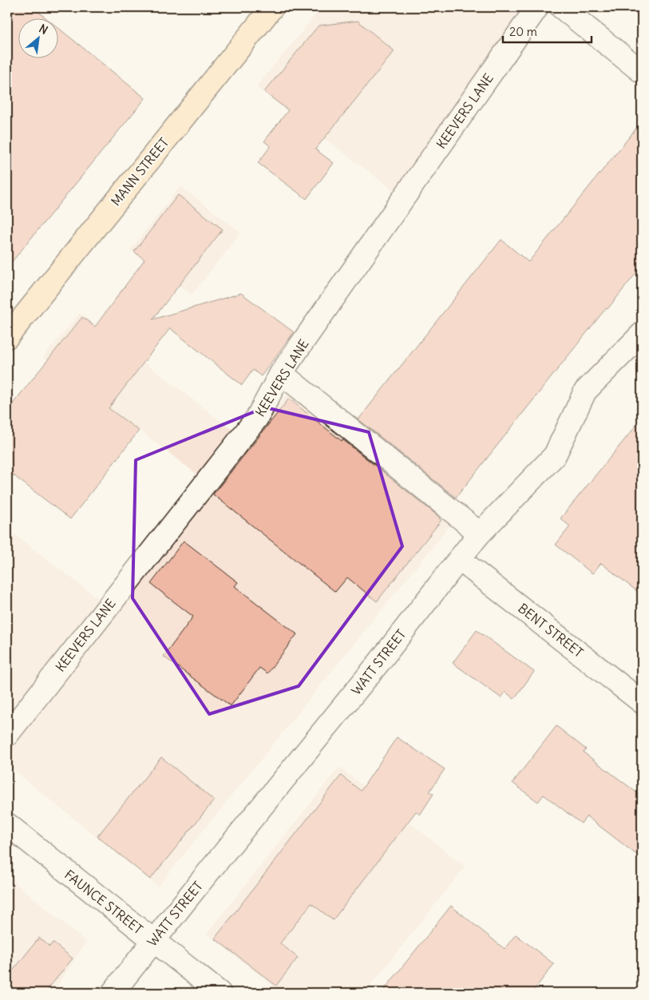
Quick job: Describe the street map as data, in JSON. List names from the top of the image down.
{
  "streets": {
    "main road": ["MANN STREET"],
    "street": [
      "KEEVERS LANE",
      "BENT STREET",
      "WATT STREET",
      "FAUNCE STREET"
    ]
  },
  "crossings": [
    ["BENT STREET", "WATT STREET"],
    ["WATT STREET", "FAUNCE STREET"]
  ],
  "scale_bar": "20 m",
  "north": "top right"
}
